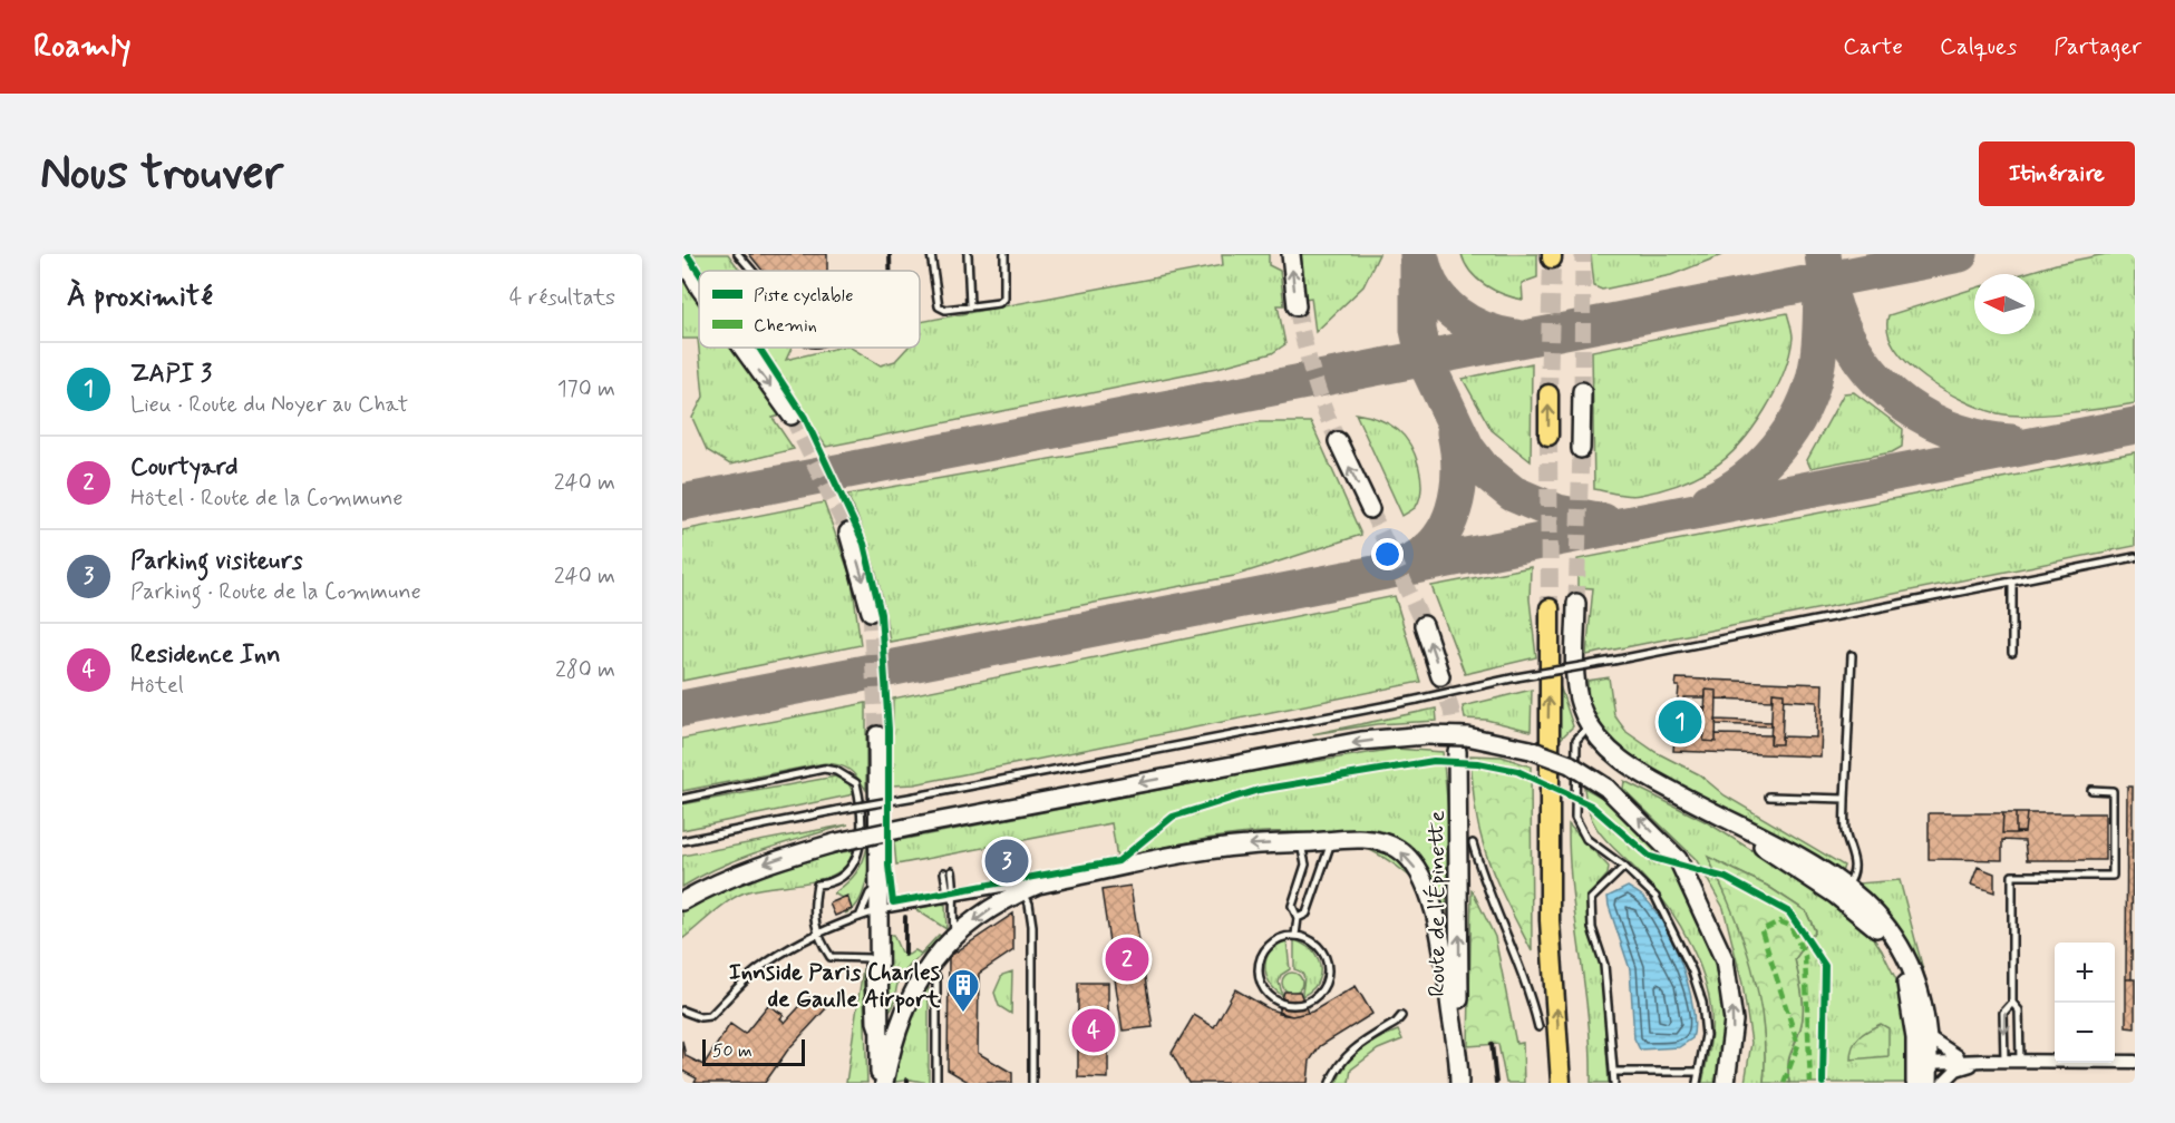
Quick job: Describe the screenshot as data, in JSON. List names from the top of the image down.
{
  "streets": {
    "main road": ["Route de l'Épinette"]
  },
  "places": {
    "building": ["Innside Paris Charles de Gaulle Airport"]
  },
  "legend": ["Piste cyclable", "Chemin"],
  "scale_bar": "50 m",
  "north": "left",
  "page": {
    "header": "Roamly",
    "nav": ["Carte", "Calques", "Partager"],
    "buttons": "Itinéraire",
    "title": "Nous trouver",
    "heading": ["À proximité", "4 résultats"],
    "list": [
      {
        "mark": "1",
        "name": "ZAPI 3",
        "note": "Lieu · Route du Noyer au Chat",
        "value": "170 m"
      },
      {
        "mark": "2",
        "name": "Courtyard",
        "note": "Hôtel · Route de la Commune",
        "value": "240 m"
      },
      {
        "mark": "3",
        "name": "Parking visiteurs",
        "note": "Parking · Route de la Commune",
        "value": "240 m"
      },
      {
        "mark": "4",
        "name": "Residence Inn",
        "note": "Hôtel",
        "value": "280 m"
      }
    ],
    "pins": [
      "1",
      "3",
      "2",
      "4"
    ],
    "map_buttons": ["+", "−"],
    "scale": "50 m"
  }
}
